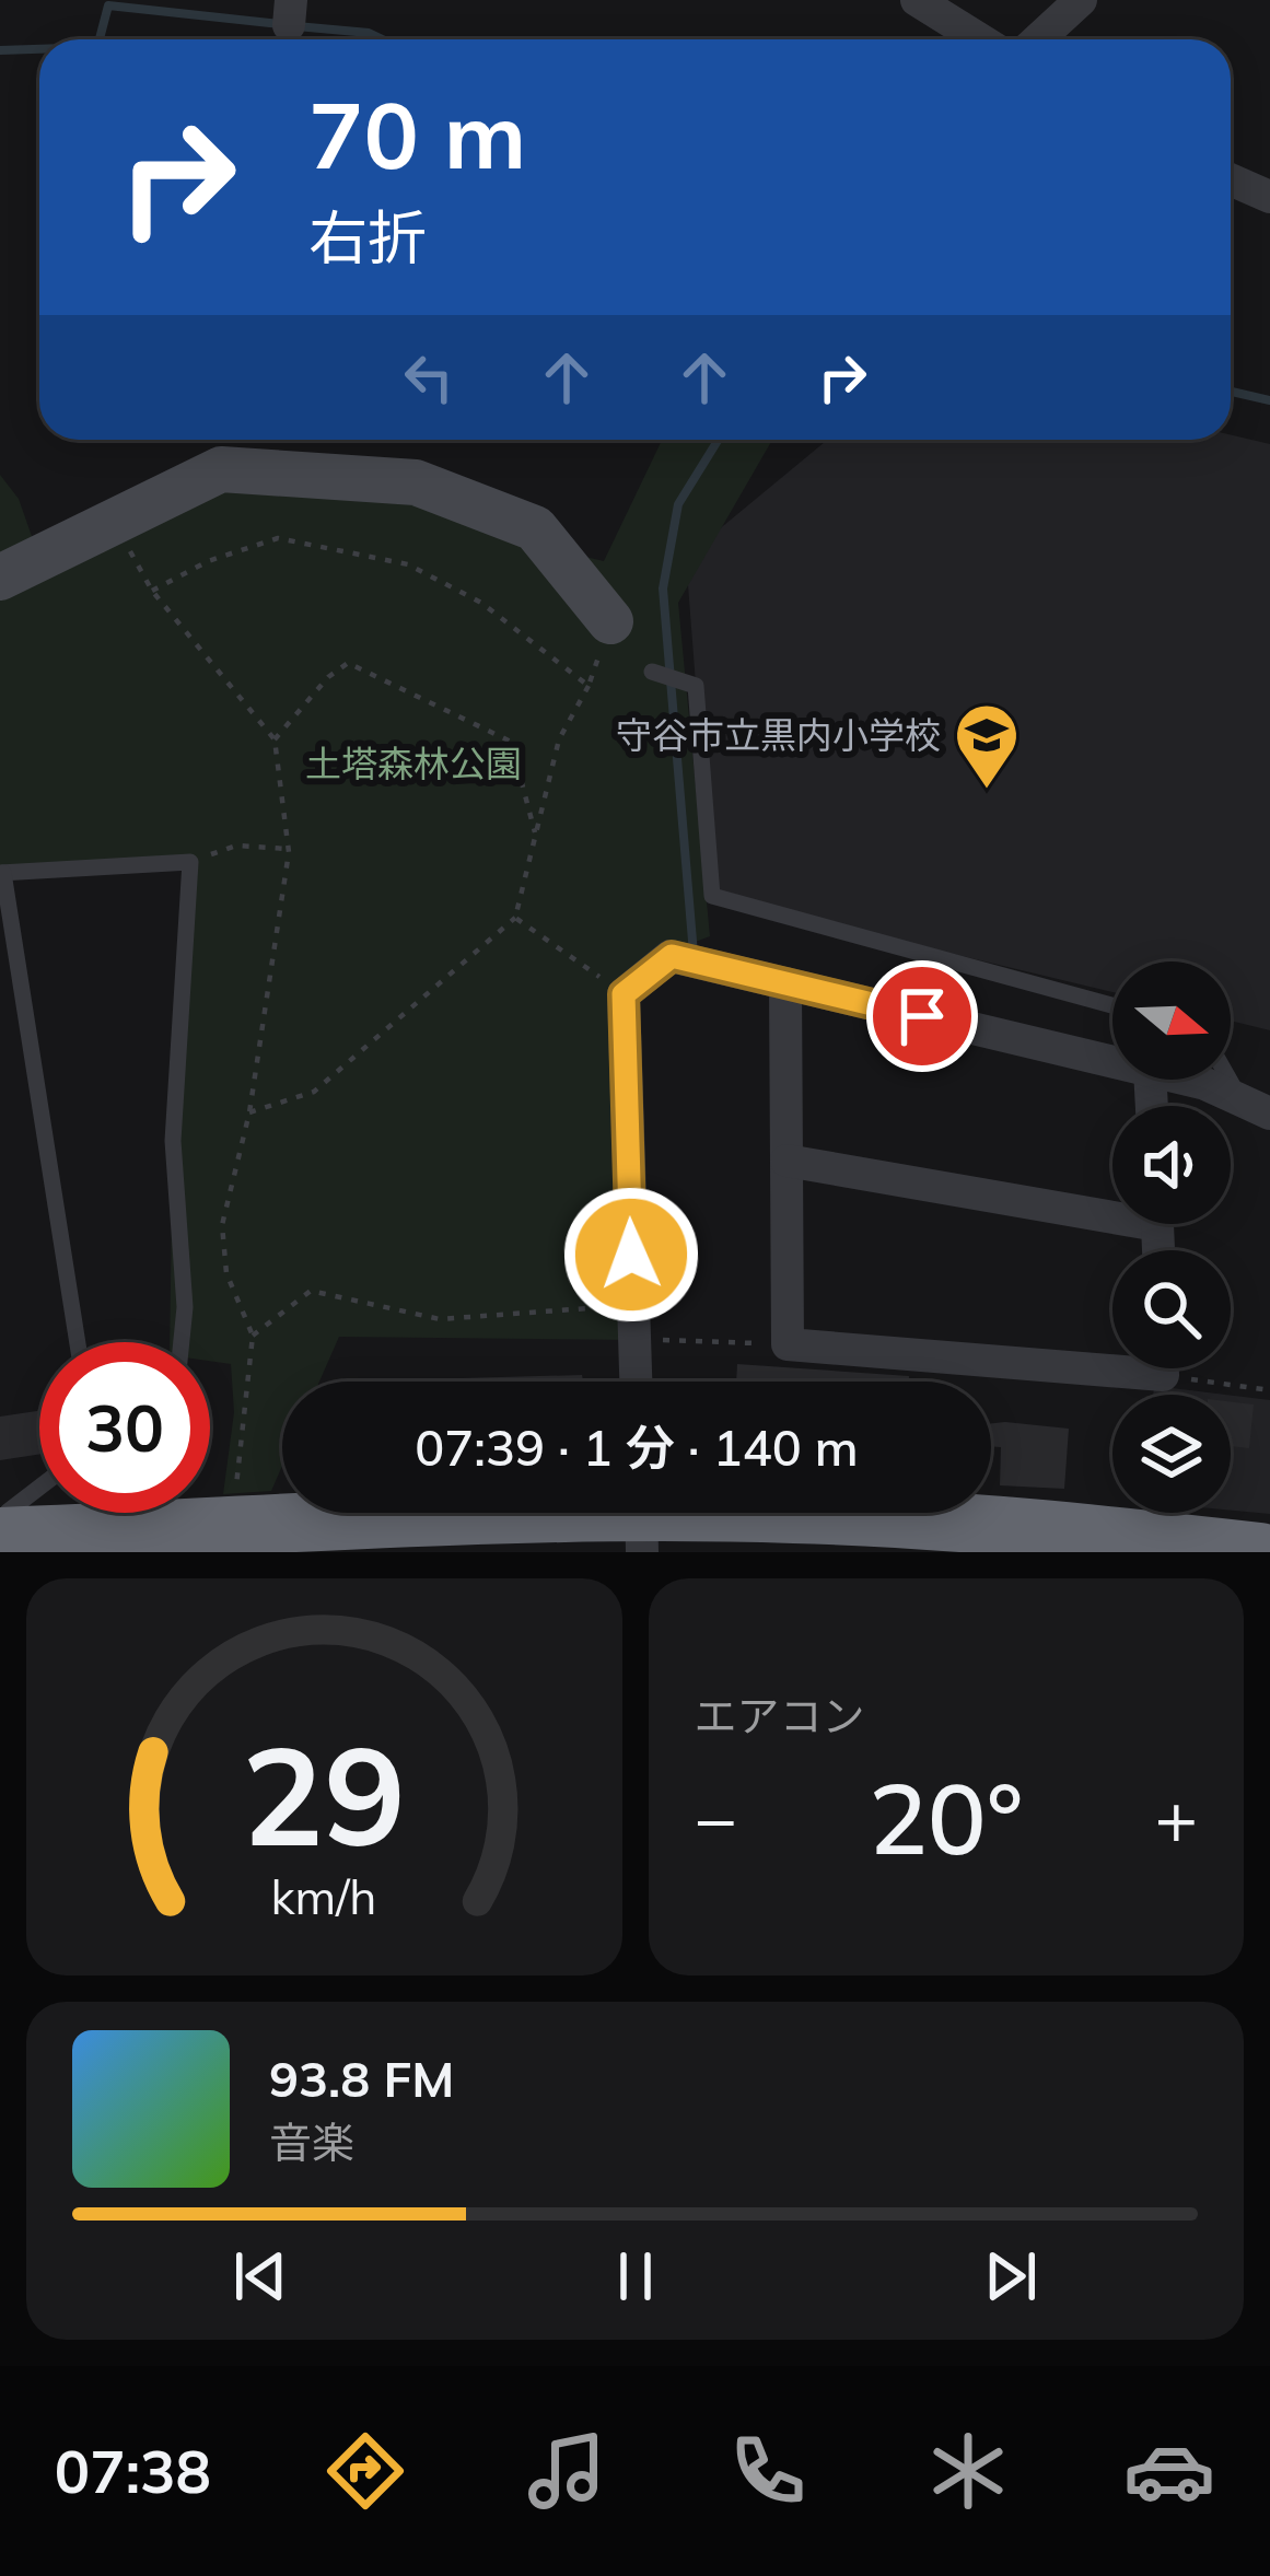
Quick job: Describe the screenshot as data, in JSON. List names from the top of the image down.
{
  "parks": ["土塔森林公園"],
  "places": {
    "school or university": ["守谷市立黒内小学校"]
  },
  "north": "right",
  "page": {
    "turn": ["70 m", "右折"],
    "limit": "30",
    "trip": "07:39 · 1 分 · 140 m",
    "tile": "エアコン",
    "heat": ["−", "20°", "+"],
    "song": ["93.8 FM", "音楽"],
    "tabs": "07:38",
    "gauge": ["29", "km/h"]
  }
}
